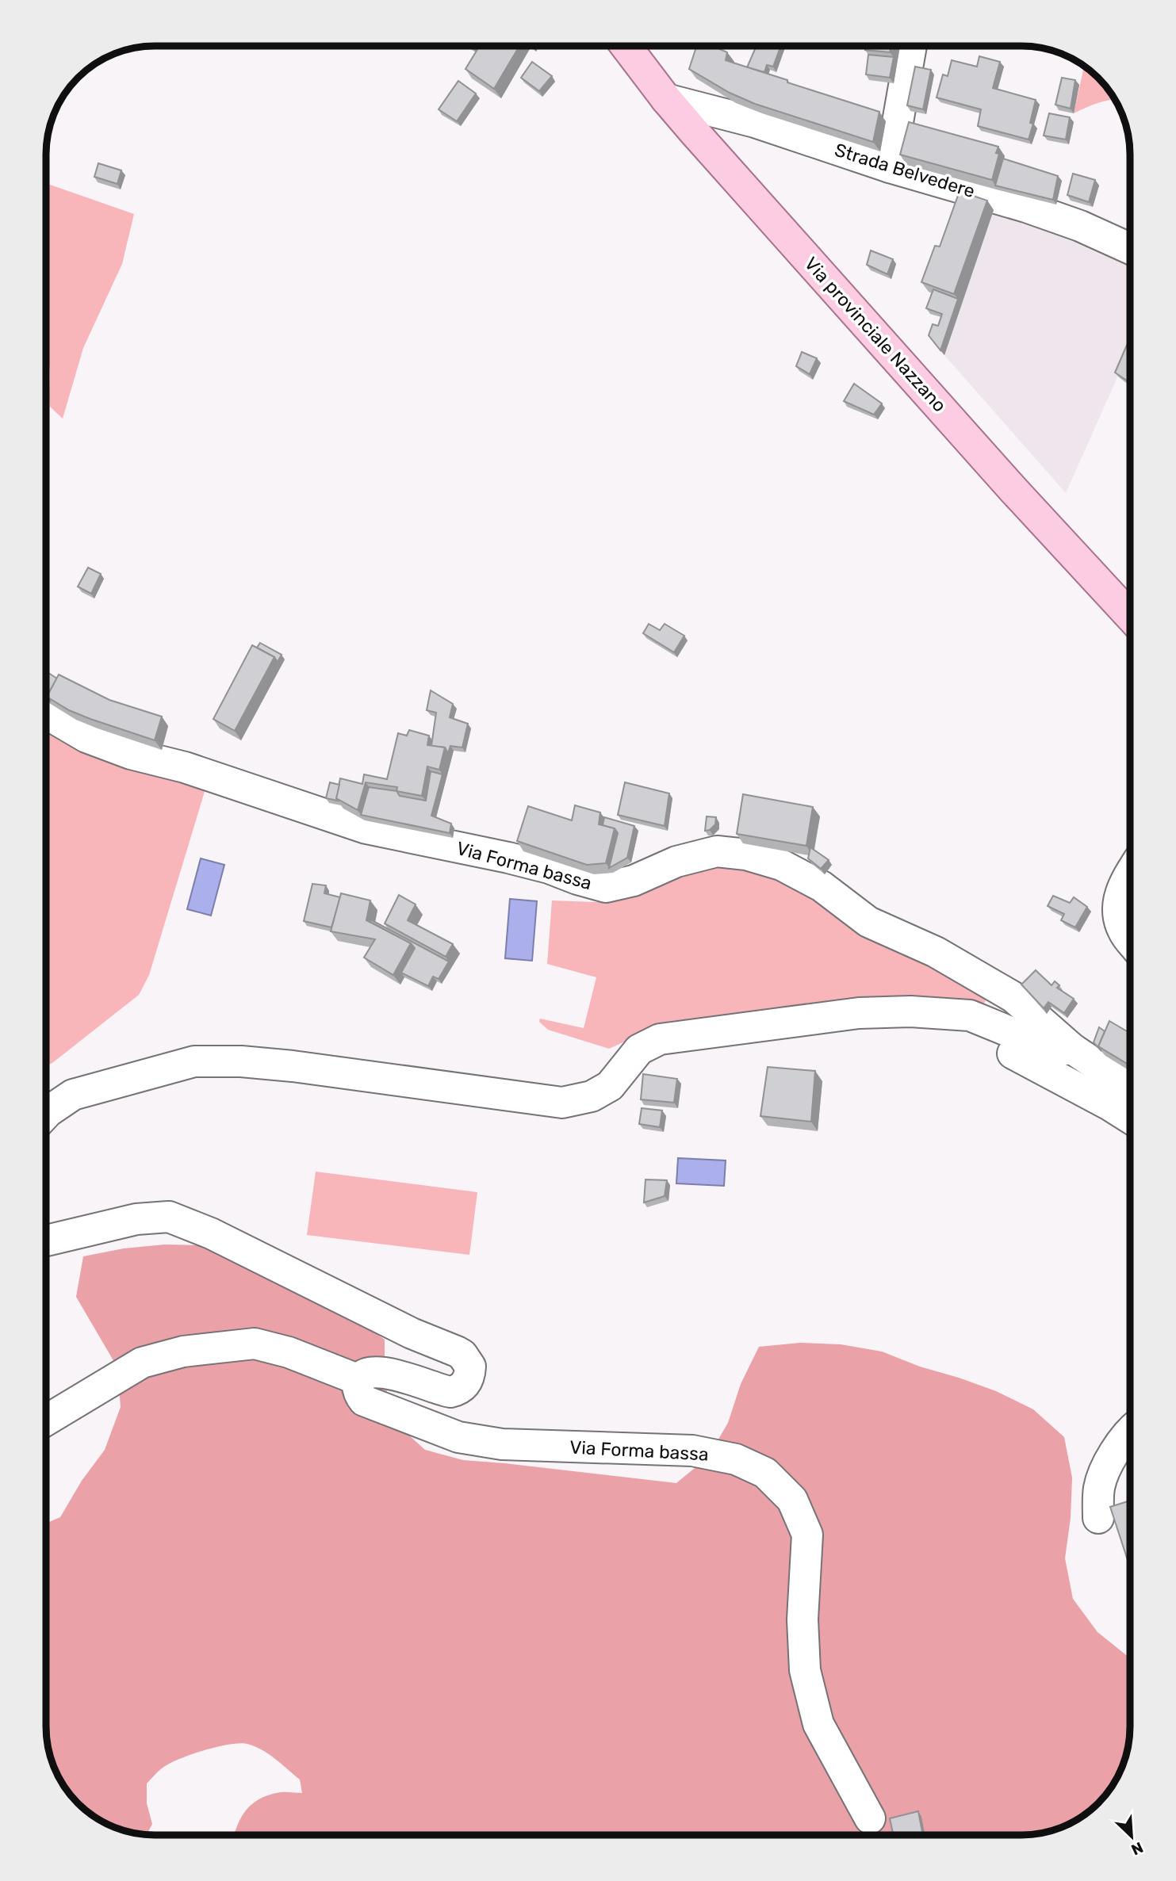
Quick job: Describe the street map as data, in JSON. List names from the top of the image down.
{
  "streets": {
    "main road": ["Via provinciale Nazzano"],
    "street": ["Strada Belvedere", "Via Forma bassa"]
  },
  "crossings": [
    ["Strada Belvedere", "Via provinciale Nazzano"]
  ],
  "north": "bottom right"
}
